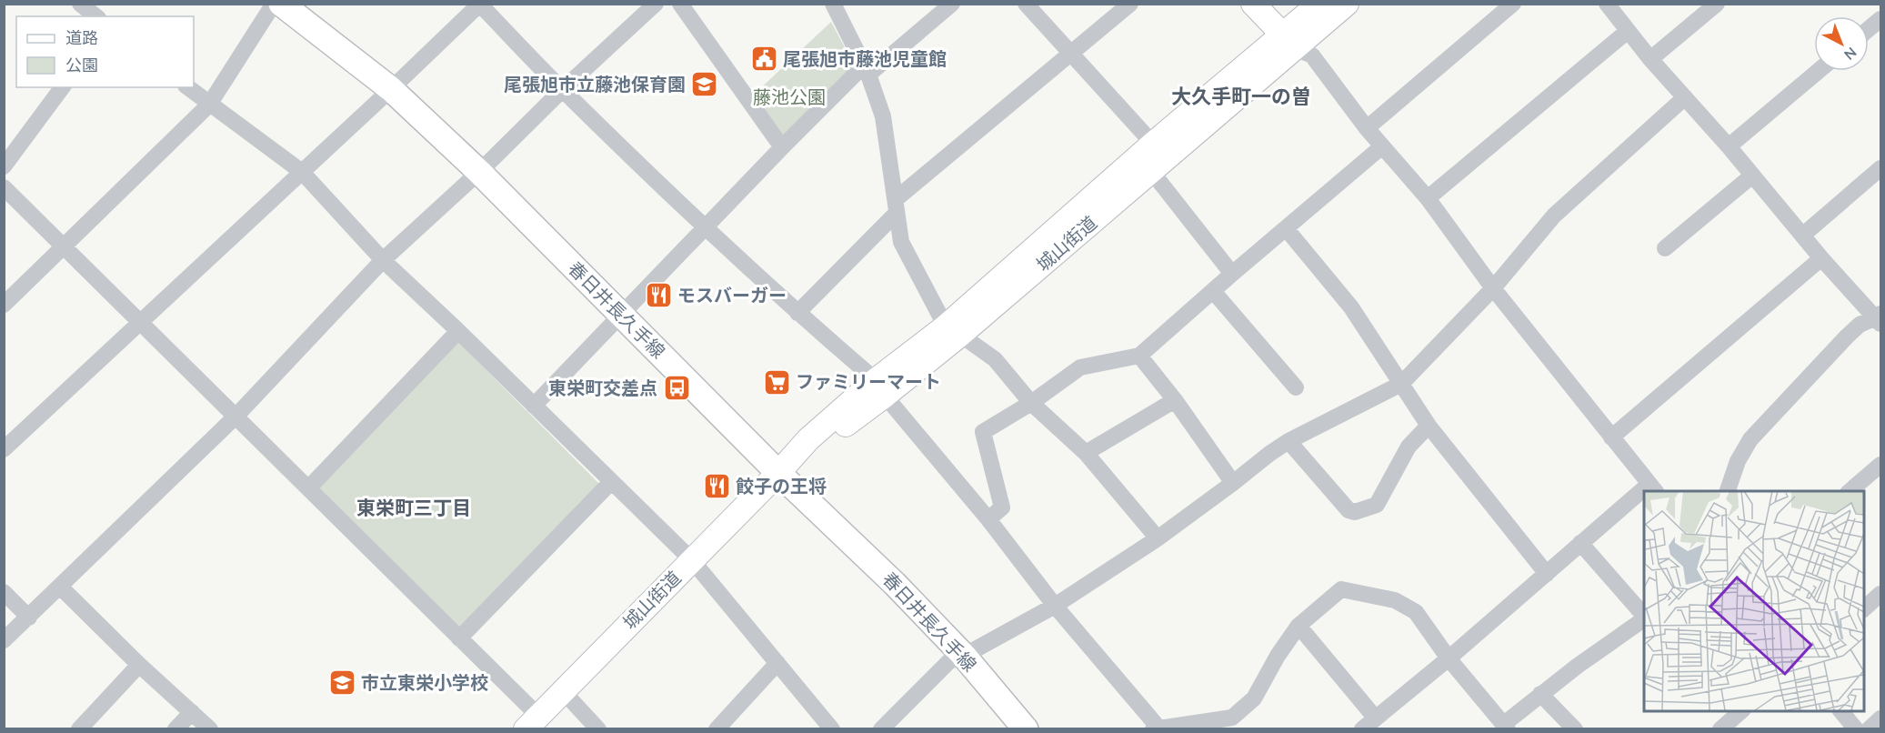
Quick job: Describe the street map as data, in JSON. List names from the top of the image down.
{
  "streets": {
    "main road": ["春日井長久手線"],
    "street": ["城山街道"]
  },
  "crossings": [
    ["城山街道", "春日井長久手線"]
  ],
  "districts": ["大久手町一の曽", "東栄町三丁目"],
  "parks": ["藤池公園"],
  "places": {
    "public building": ["尾張旭市藤池児童館"],
    "school or university": ["尾張旭市立藤池保育園", "市立東栄小学校"],
    "restaurant": ["モスバーガー", "餃子の王将"],
    "supermarket": ["ファミリーマート"],
    "bus stop": ["東栄町交差点"]
  },
  "legend": ["道路", "公園"],
  "north": "bottom right"
}
